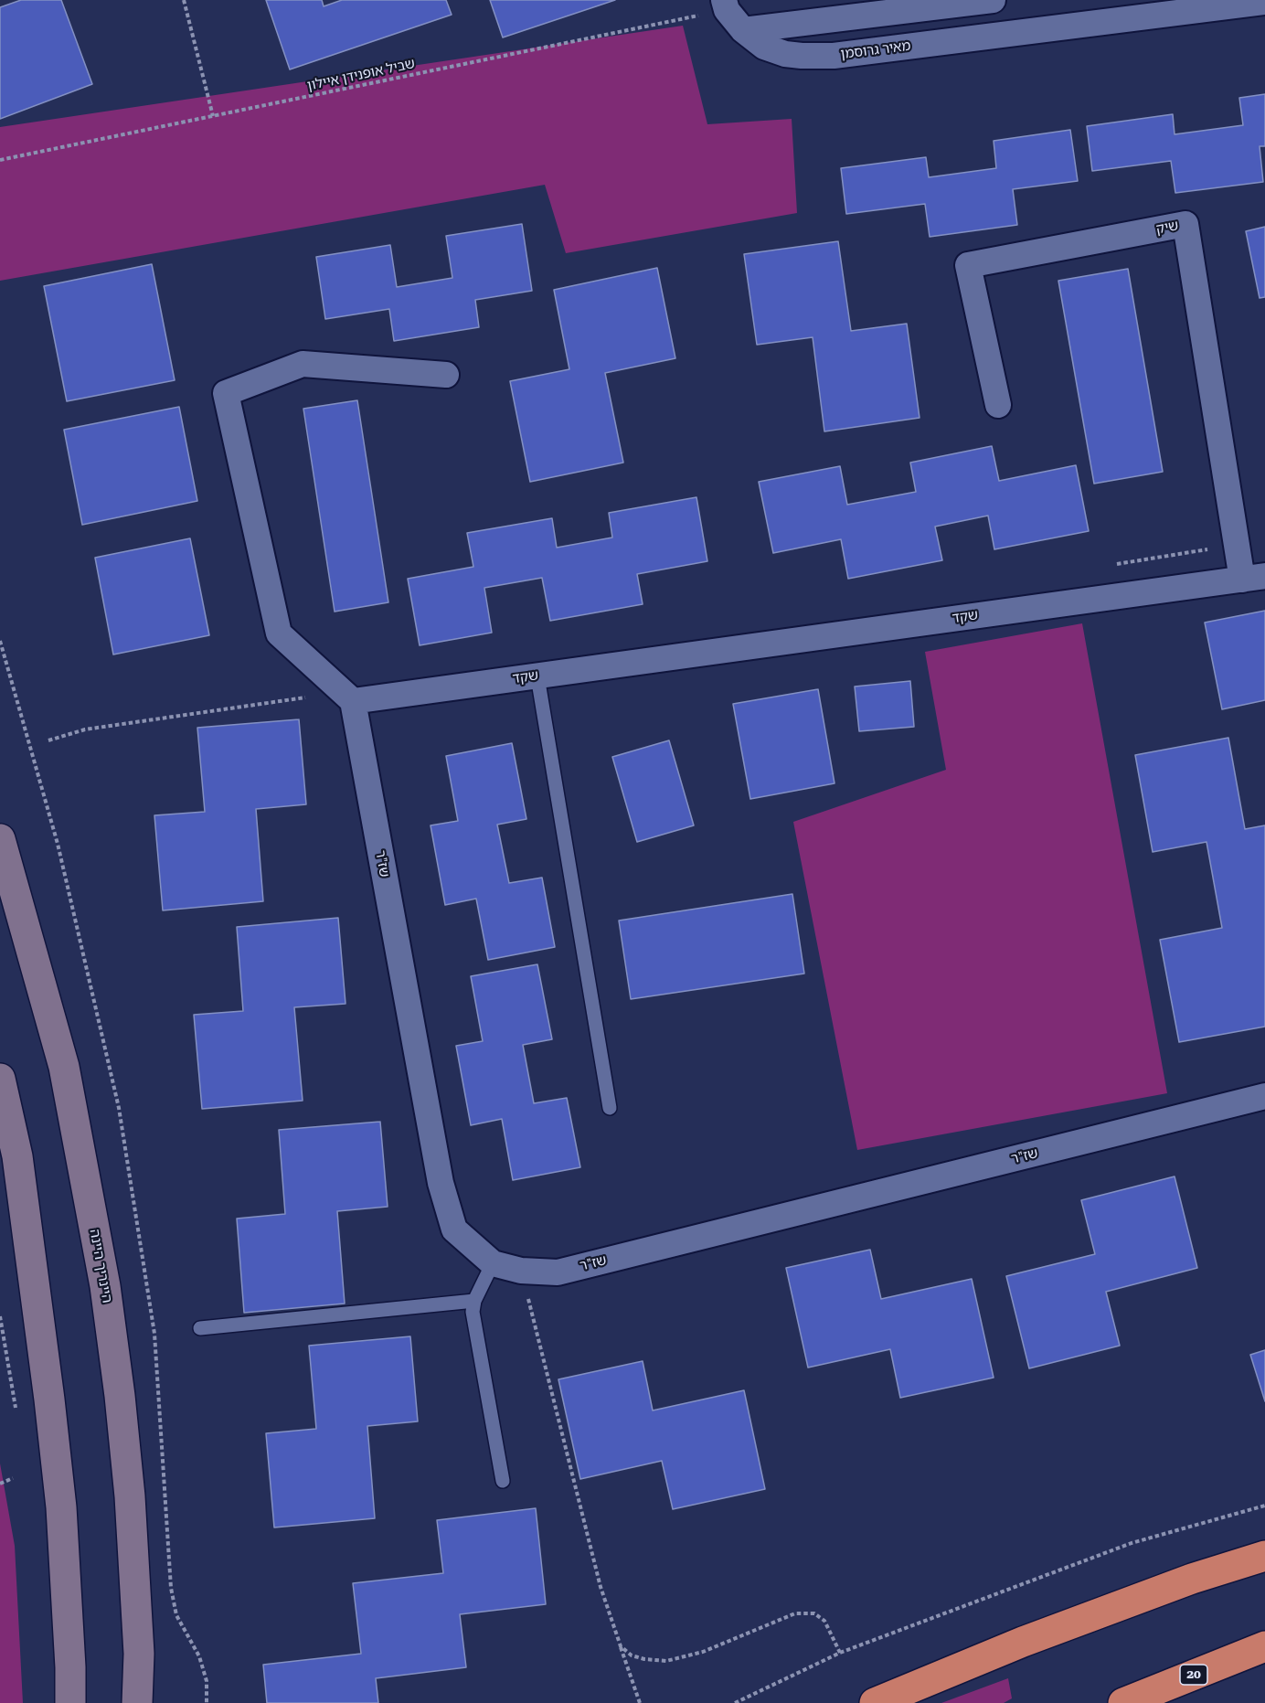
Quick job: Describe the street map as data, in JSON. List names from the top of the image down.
{
  "streets": {
    "highway": ["20"],
    "main road": ["היינריך היינה"],
    "street": [
      "מאיר גרוסמן",
      "שיק",
      "שקד",
      "שז\"ר"
    ],
    "path": ["שביל אופנידן איילון"]
  },
  "crossings": [
    ["מאיר גרוסמן", "שביל אופנידן איילון"],
    ["שיק", "שקד"],
    ["שקד", "שז\"ר"]
  ]
}
